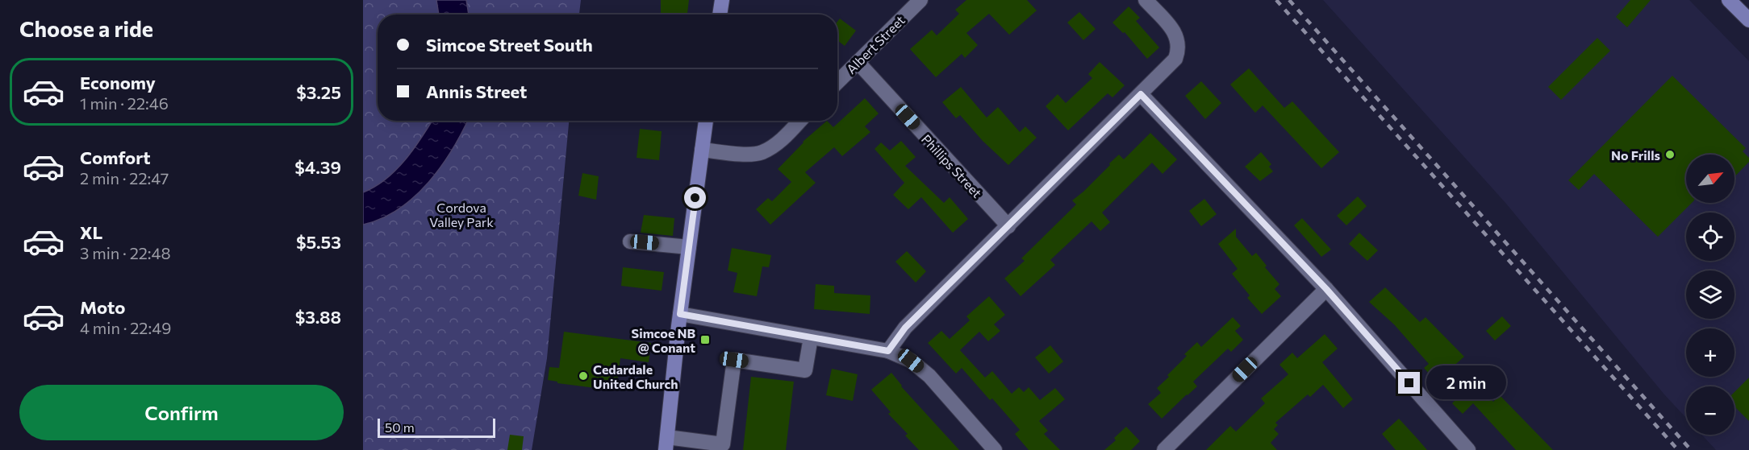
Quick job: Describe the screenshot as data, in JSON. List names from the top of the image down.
{
  "streets": {
    "street": ["Albert Street", "Phillips Street"]
  },
  "crossings": [
    ["Albert Street", "Phillips Street"]
  ],
  "parks": ["Cordova Valley Park"],
  "places": {
    "other": ["No Frills", "Cedardale United Church"],
    "transit": ["Simcoe NB @ Conant"]
  },
  "scale_bar": "50 m",
  "north": "top right",
  "page": {
    "heading": "Choose a ride",
    "banner": ["Simcoe Street South", "Annis Street"],
    "list": [
      {
        "name": "Economy",
        "note": "1 min · 22:46",
        "value": "$3.25"
      },
      {
        "name": "Comfort",
        "note": "2 min · 22:47",
        "value": "$4.39"
      },
      {
        "name": "XL",
        "note": "3 min · 22:48",
        "value": "$5.53"
      },
      {
        "name": "Moto",
        "note": "4 min · 22:49",
        "value": "$3.88"
      }
    ],
    "map_buttons": ["+", "−"],
    "bubble": "2 min",
    "buttons": "Confirm",
    "scale": "50 m"
  }
}
